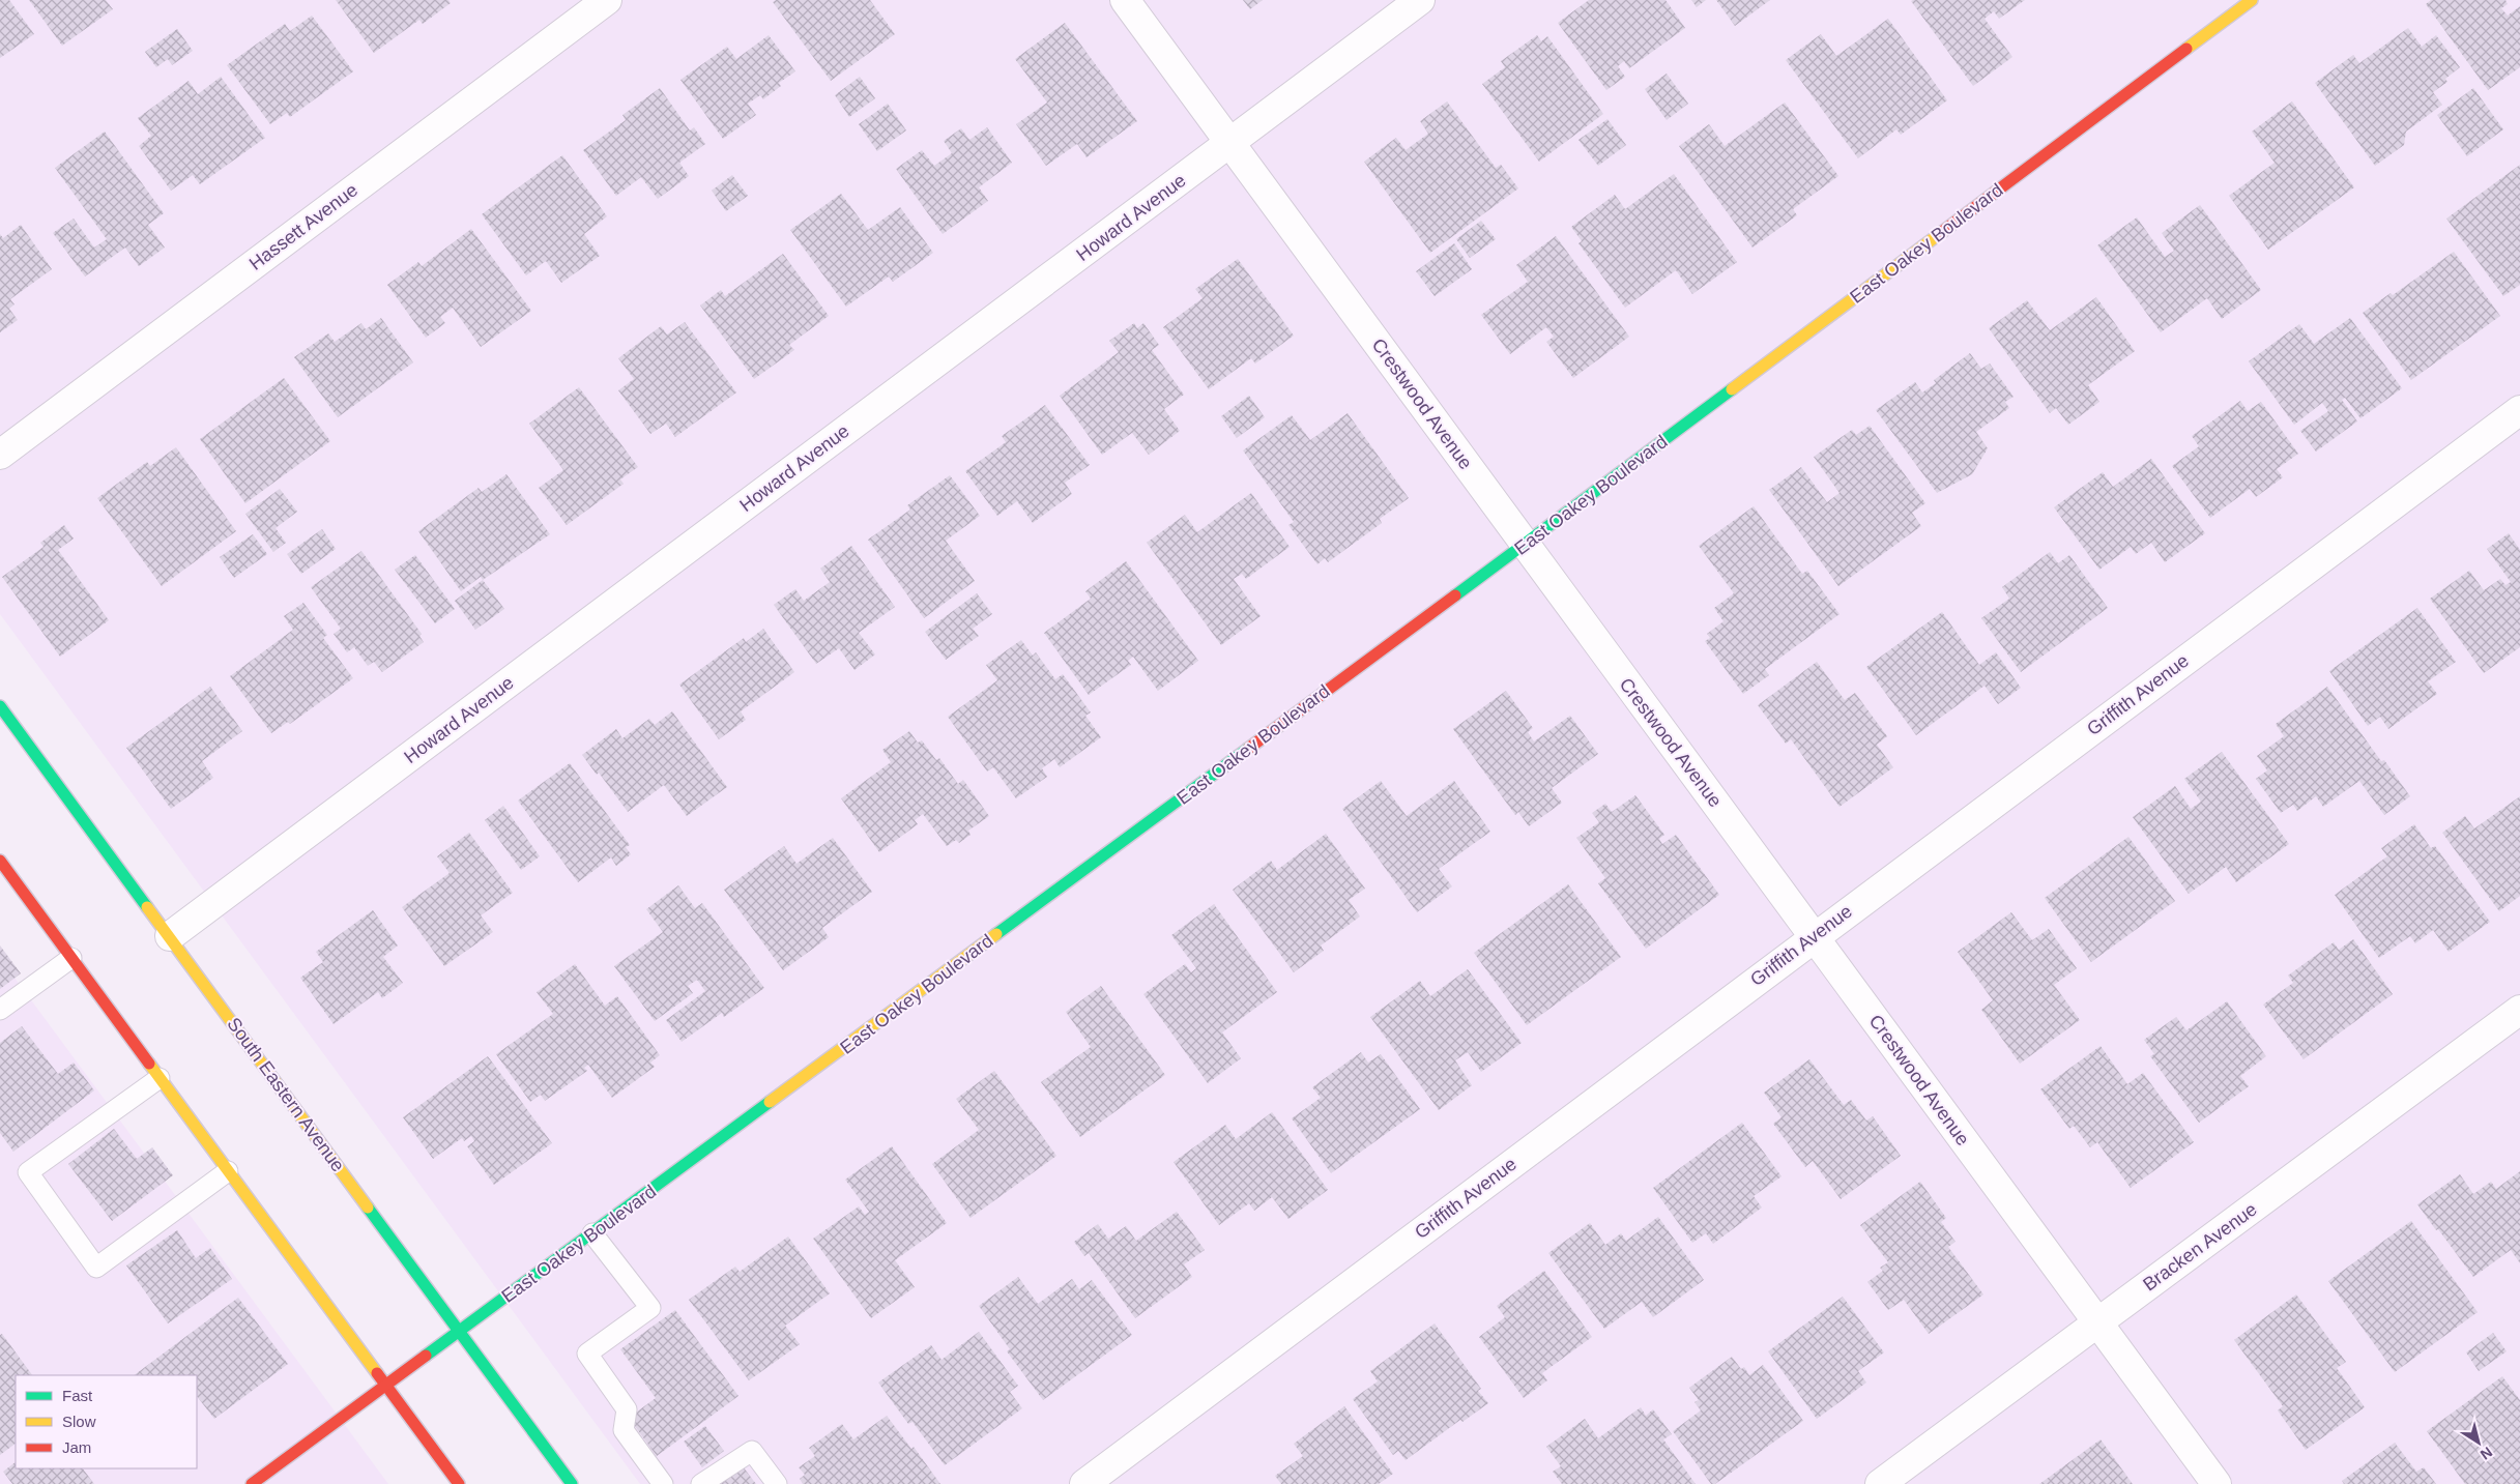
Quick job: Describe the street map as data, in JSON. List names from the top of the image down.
{
  "streets": {
    "street": [
      "Howard Avenue",
      "Hassett Avenue",
      "East Oakey Boulevard",
      "Crestwood Avenue",
      "Griffith Avenue",
      "South Eastern Avenue",
      "Bracken Avenue"
    ]
  },
  "crossings": [
    ["Howard Avenue", "Crestwood Avenue"],
    ["Howard Avenue", "South Eastern Avenue"],
    ["East Oakey Boulevard", "Crestwood Avenue"],
    ["East Oakey Boulevard", "South Eastern Avenue"],
    ["Crestwood Avenue", "Griffith Avenue"],
    ["Crestwood Avenue", "Bracken Avenue"]
  ],
  "legend": ["Fast", "Slow", "Jam"],
  "north": "bottom right"
}
